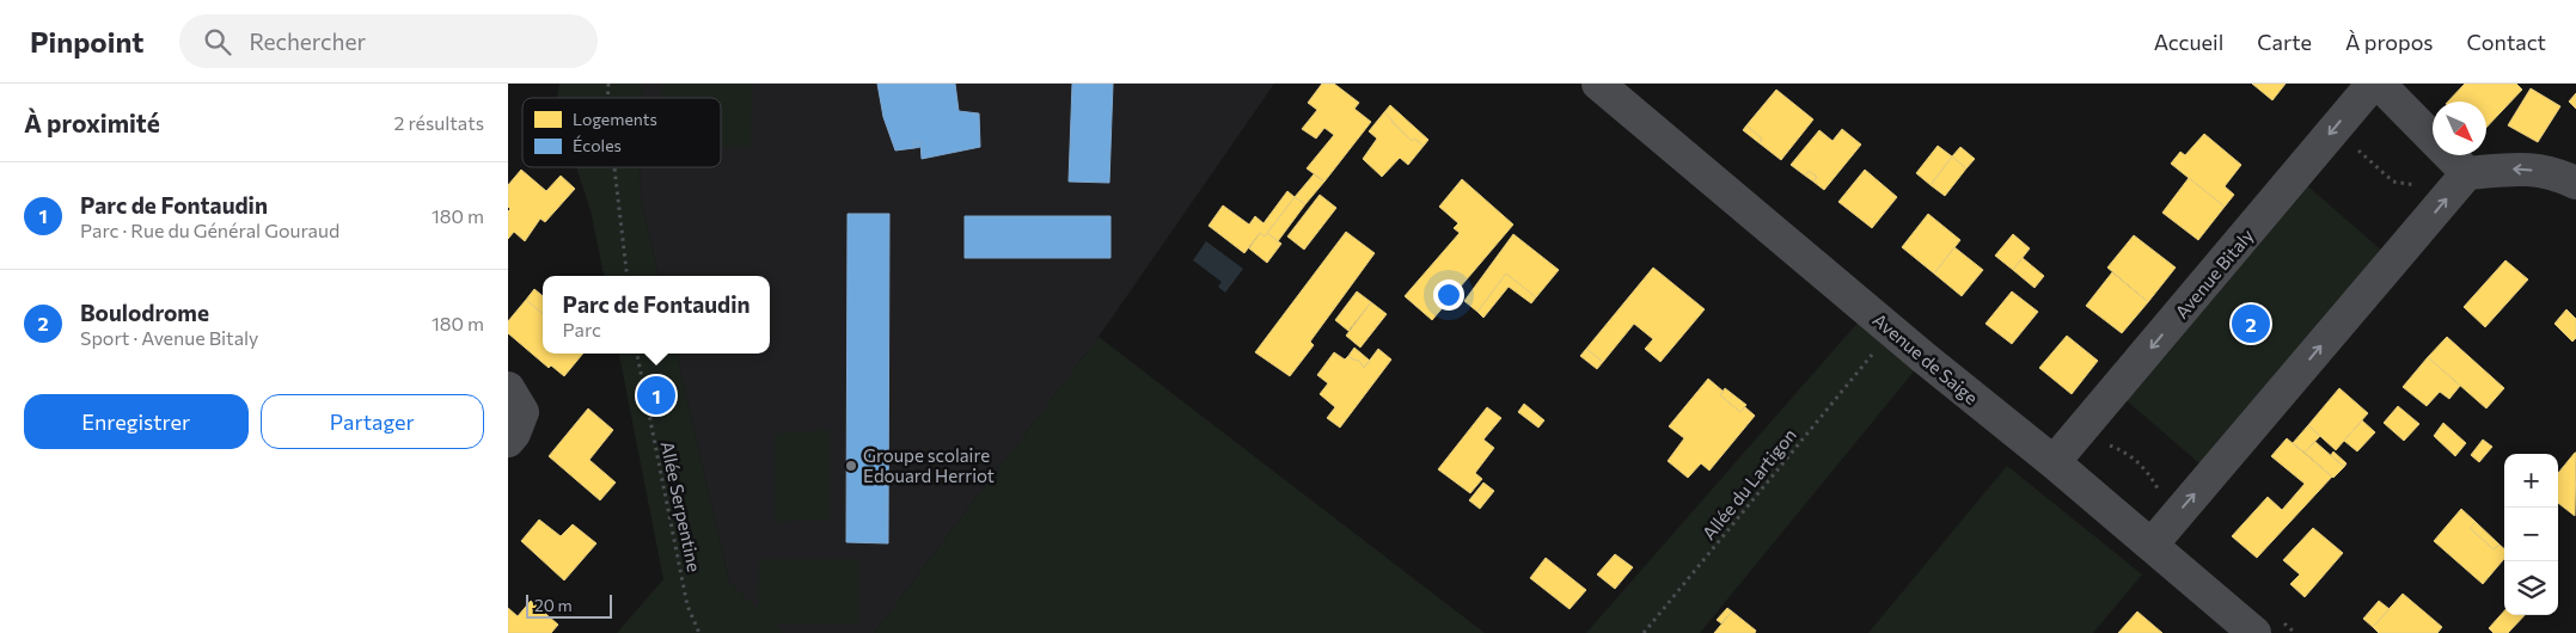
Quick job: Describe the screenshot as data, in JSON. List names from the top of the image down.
{
  "streets": {
    "street": ["Avenue Bitaly", "Avenue de Saige"],
    "path": ["Allée du Lartigon", "Allée Serpentine"]
  },
  "crossings": [
    ["Avenue Bitaly", "Avenue de Saige"]
  ],
  "places": ["Groupe scolaire Edouard Herriot"],
  "legend": ["Logements", "Écoles"],
  "scale_bar": "20 m",
  "north": "bottom right",
  "page": {
    "header": "Pinpoint",
    "search": "Rechercher",
    "nav": [
      "Accueil",
      "Carte",
      "À propos",
      "Contact"
    ],
    "heading": ["À proximité", "2 résultats"],
    "list": [
      {
        "mark": "1",
        "name": "Parc de Fontaudin",
        "note": "Parc · Rue du Général Gouraud",
        "value": "180 m"
      },
      {
        "mark": "2",
        "name": "Boulodrome",
        "note": "Sport · Avenue Bitaly",
        "value": "180 m"
      }
    ],
    "popup": ["Parc de Fontaudin", "Parc"],
    "pins": ["2", "1"],
    "buttons": ["Enregistrer", "Partager"],
    "map_buttons": ["+", "−"],
    "scale": "20 m"
  }
}
